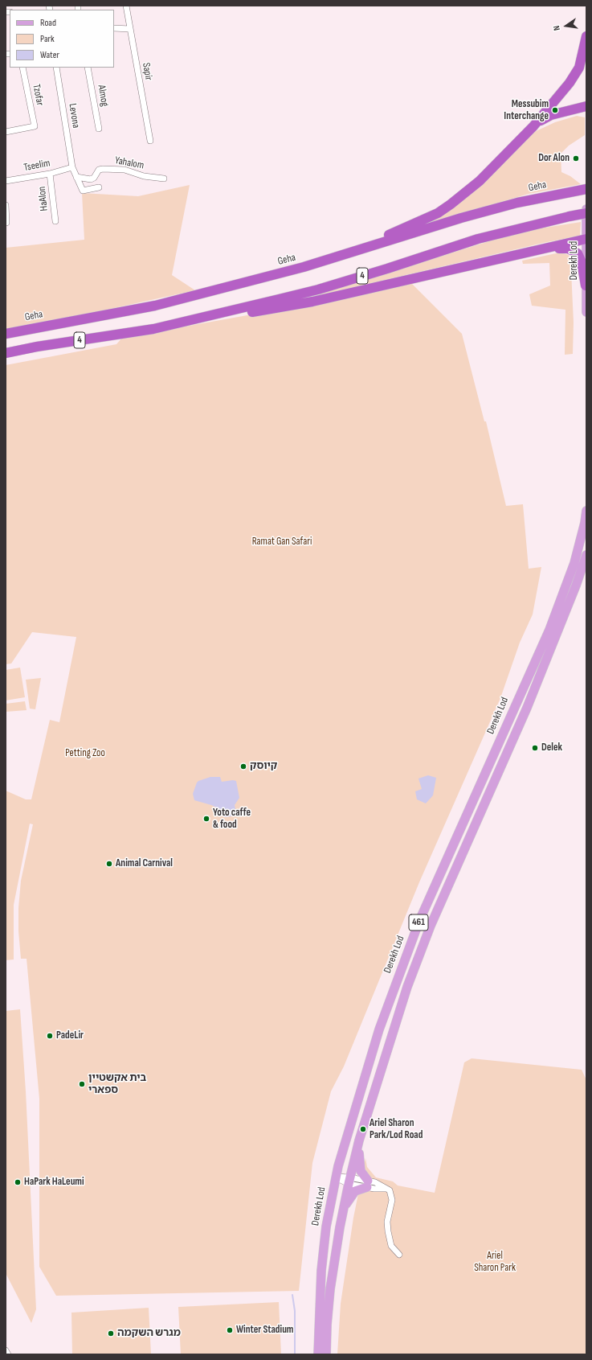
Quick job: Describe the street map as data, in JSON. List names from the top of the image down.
{
  "streets": {
    "highway": ["Geha", "4"],
    "main road": ["Derekh Lod", "461"],
    "street": [
      "Sapir",
      "Tzofar",
      "Almog",
      "Levona",
      "Yahalom",
      "Tseelim",
      "HaAlon"
    ]
  },
  "crossings": [
    ["Levona", "Yahalom"],
    ["Levona", "Tseelim"],
    ["Tseelim", "HaAlon"]
  ],
  "parks": ["Ramat Gan Safari", "Petting Zoo", "Ariel Sharon Park"],
  "places": [
    "Messubim Interchange",
    "Dor Alon",
    "Delek",
    "קיוסק",
    "Yoto caffe & food",
    "Animal Carnival",
    "PadeLir",
    "בית אקשטיין ספארי",
    "Ariel Sharon Park/Lod Road",
    "HaPark HaLeumi",
    "Winter Stadium",
    "מגרש השקמה"
  ],
  "legend": ["Road", "Park", "Water"],
  "north": "left"
}
